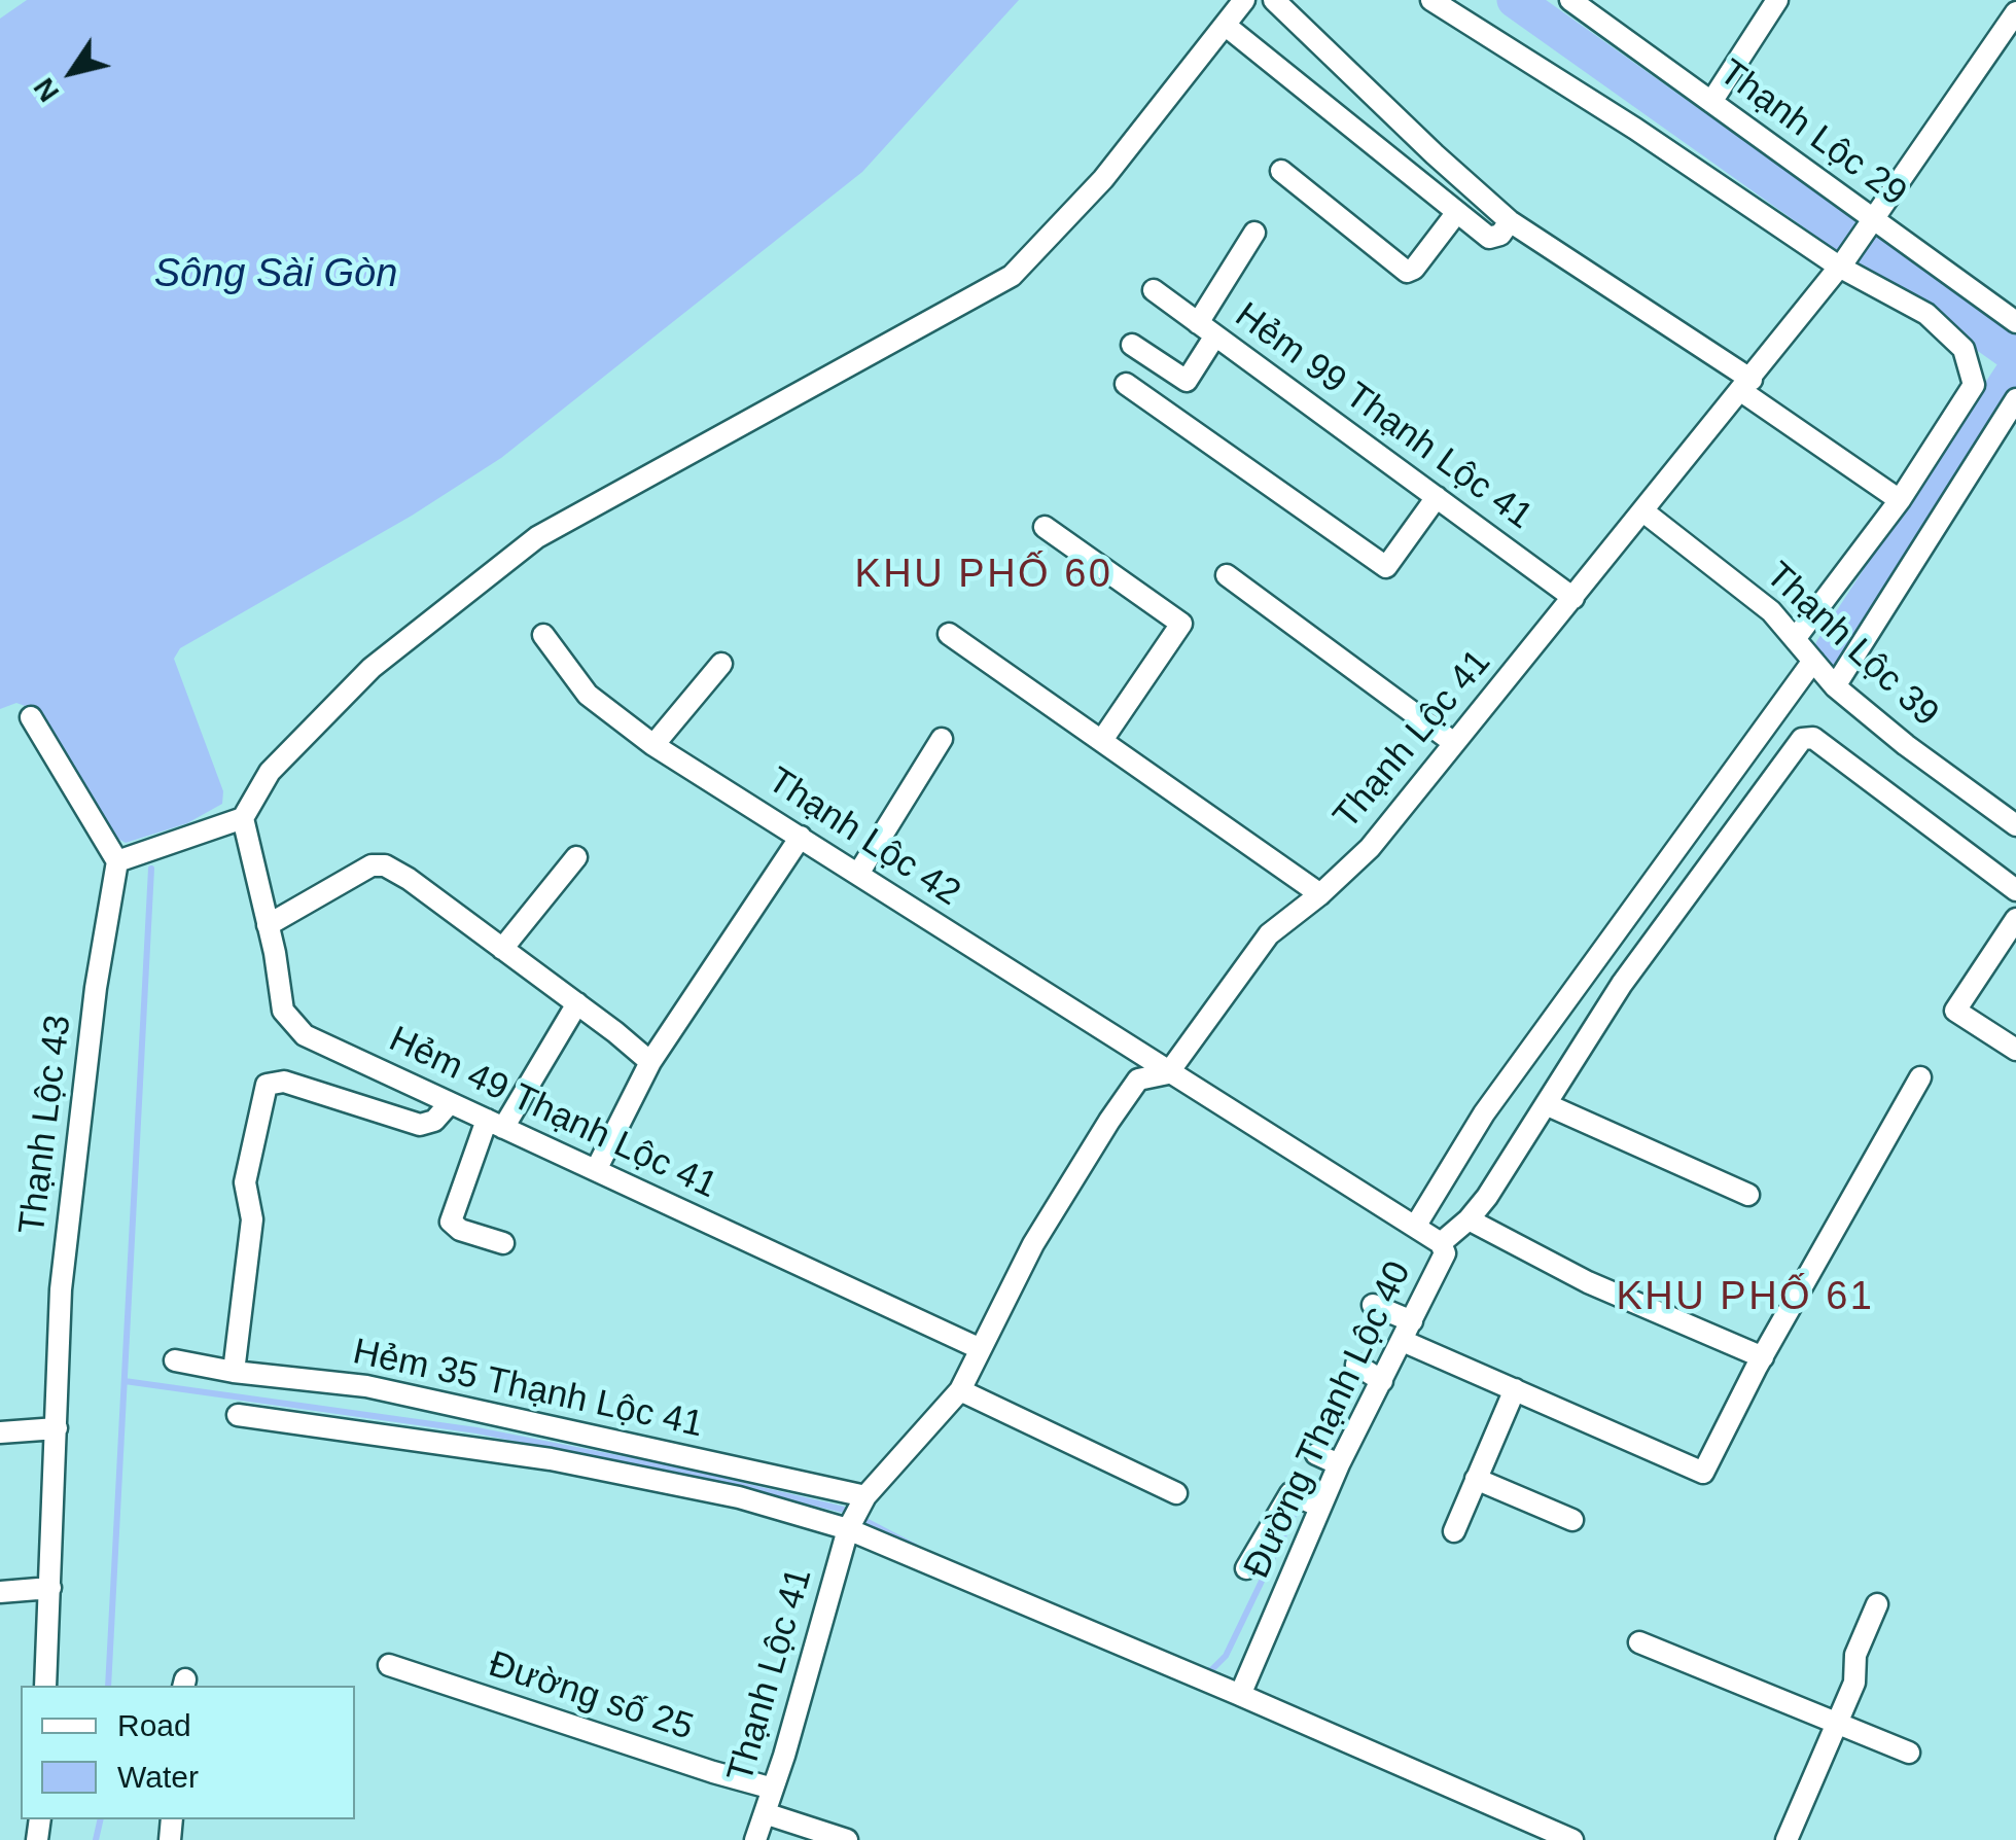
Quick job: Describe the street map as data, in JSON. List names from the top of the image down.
{
  "streets": {
    "street": [
      "Thạnh Lộc 29",
      "Hẻm 99 Thạnh Lộc 41",
      "Thạnh Lộc 39",
      "Thạnh Lộc 41",
      "Thạnh Lộc 42",
      "Hẻm 49 Thạnh Lộc 41",
      "Thạnh Lộc 43",
      "Hẻm 35 Thạnh Lộc 41",
      "Đường Thạnh Lộc 40",
      "Đường số 25"
    ]
  },
  "crossings": [
    ["Thạnh Lộc 29", "Thạnh Lộc 41"],
    ["Hẻm 99 Thạnh Lộc 41", "Thạnh Lộc 41"],
    ["Thạnh Lộc 39", "Thạnh Lộc 41"],
    ["Thạnh Lộc 41", "Thạnh Lộc 42"],
    ["Thạnh Lộc 41", "Hẻm 49 Thạnh Lộc 41"],
    ["Thạnh Lộc 41", "Hẻm 35 Thạnh Lộc 41"],
    ["Thạnh Lộc 41", "Đường Thạnh Lộc 40"],
    ["Thạnh Lộc 41", "Đường số 25"],
    ["Thạnh Lộc 42", "Đường Thạnh Lộc 40"]
  ],
  "districts": ["KHU PHỐ 60", "KHU PHỐ 61"],
  "water": ["Sông Sài Gòn"],
  "legend": ["Road", "Water"],
  "north": "bottom left"
}
